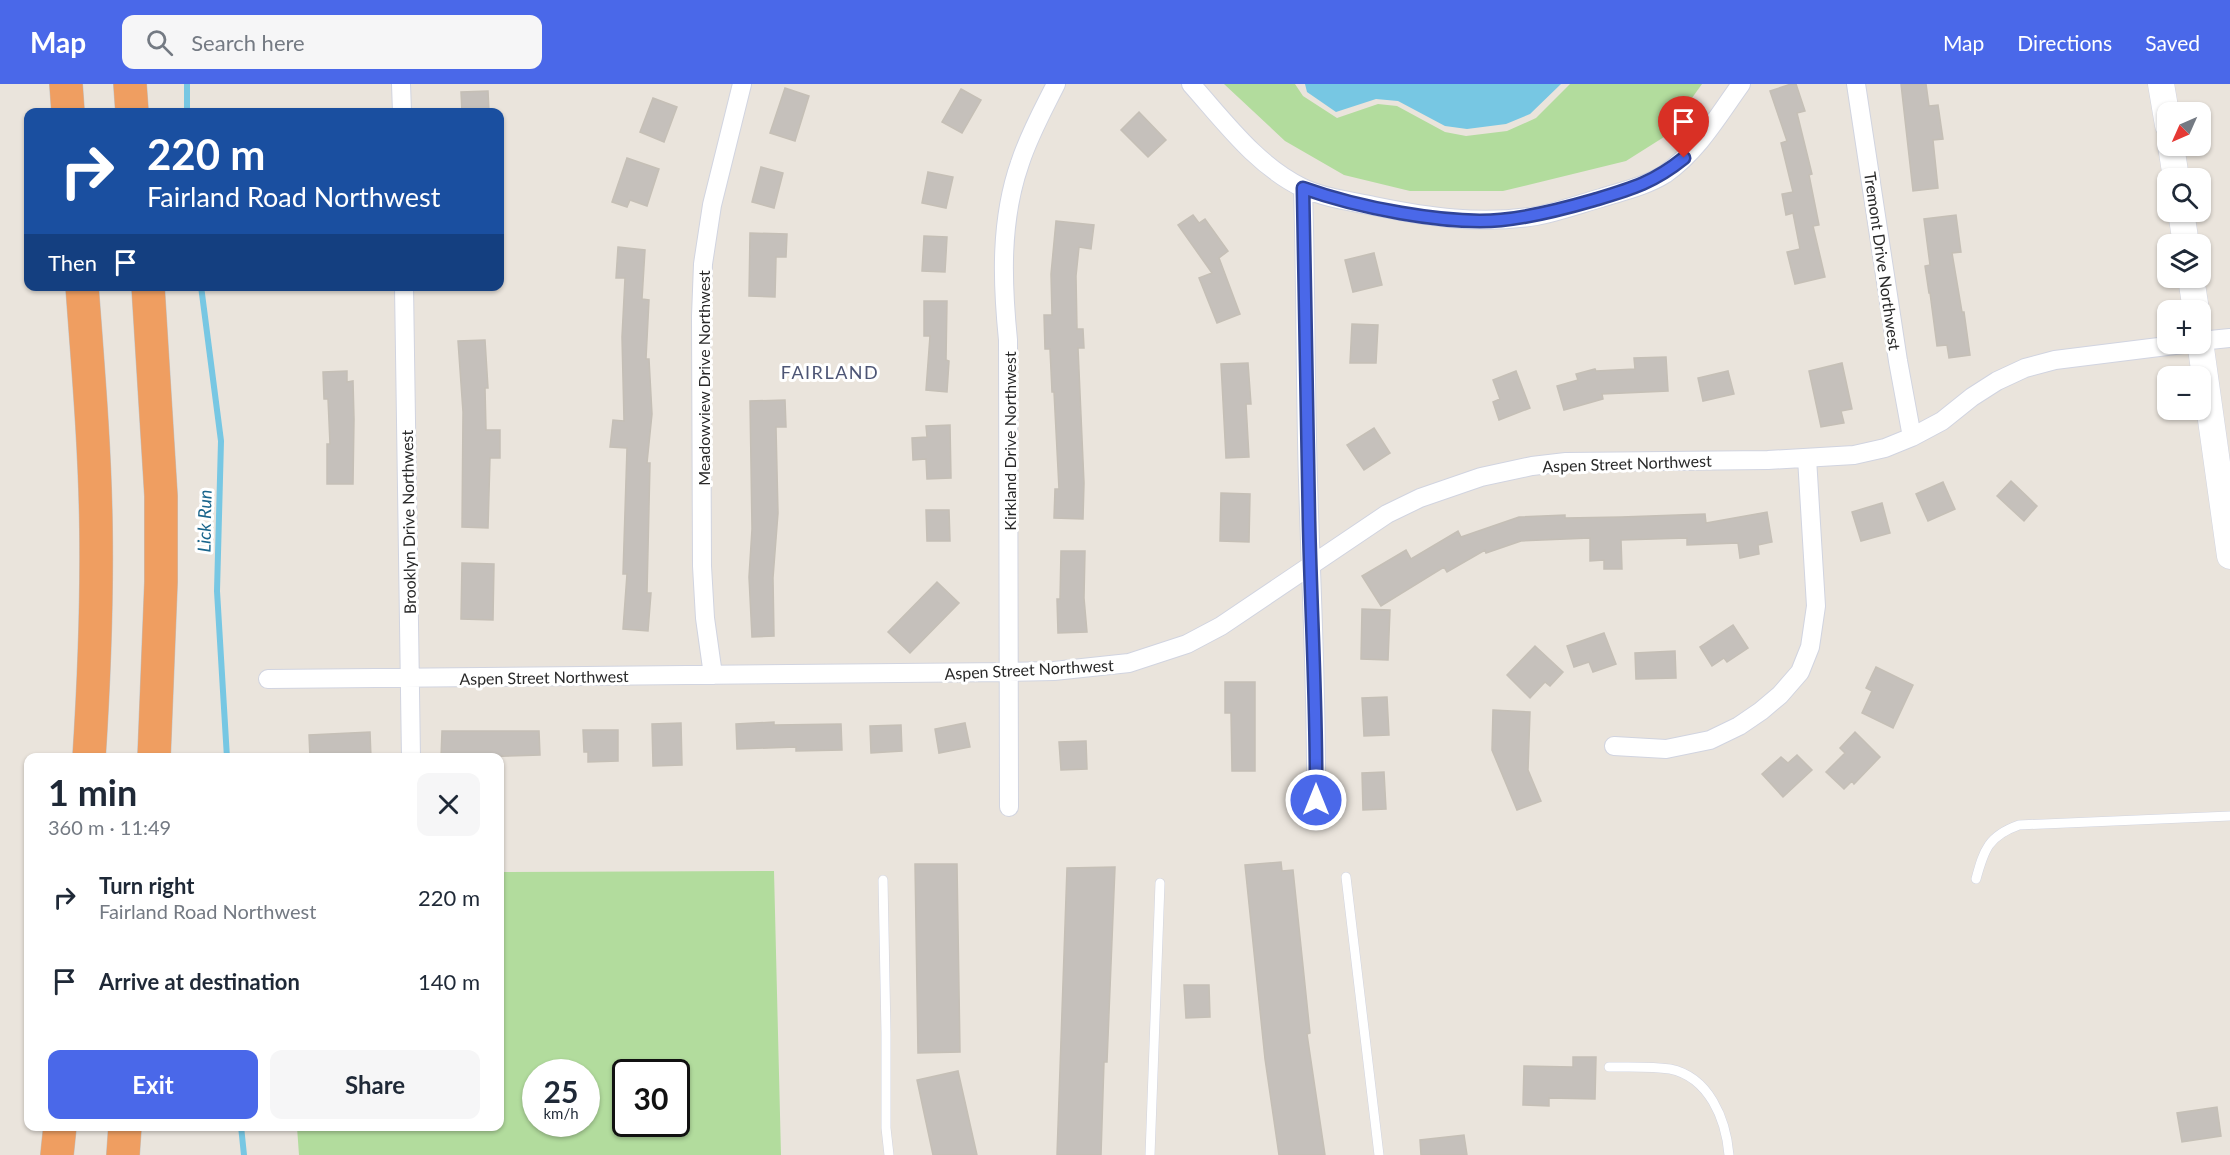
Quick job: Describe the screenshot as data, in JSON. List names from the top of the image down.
{
  "streets": {
    "street": [
      "Tremont Drive Northwest",
      "Meadowview Drive Northwest",
      "Kirkland Drive Northwest",
      "Aspen Street Northwest",
      "Brooklyn Drive Northwest"
    ]
  },
  "crossings": [
    ["Tremont Drive Northwest", "Aspen Street Northwest"],
    ["Meadowview Drive Northwest", "Aspen Street Northwest"],
    ["Kirkland Drive Northwest", "Aspen Street Northwest"],
    ["Aspen Street Northwest", "Brooklyn Drive Northwest"]
  ],
  "districts": ["FAIRLAND"],
  "water": ["Lick Run"],
  "north": "bottom left",
  "page": {
    "header": "Map",
    "search": "Search here",
    "nav": ["Map", "Directions", "Saved"],
    "map_buttons": ["+", "−"],
    "turn": ["220 m", "Fairland Road Northwest"],
    "then": "Then",
    "heading": ["1 min", "360 m · 11:49"],
    "list": [
      {
        "name": "Turn right",
        "note": "Fairland Road Northwest",
        "value": "220 m"
      },
      {
        "name": "Arrive at destination",
        "value": "140 m"
      }
    ],
    "buttons": ["Exit", "Share"],
    "speed": "25 km/h",
    "limit": "30"
  }
}
